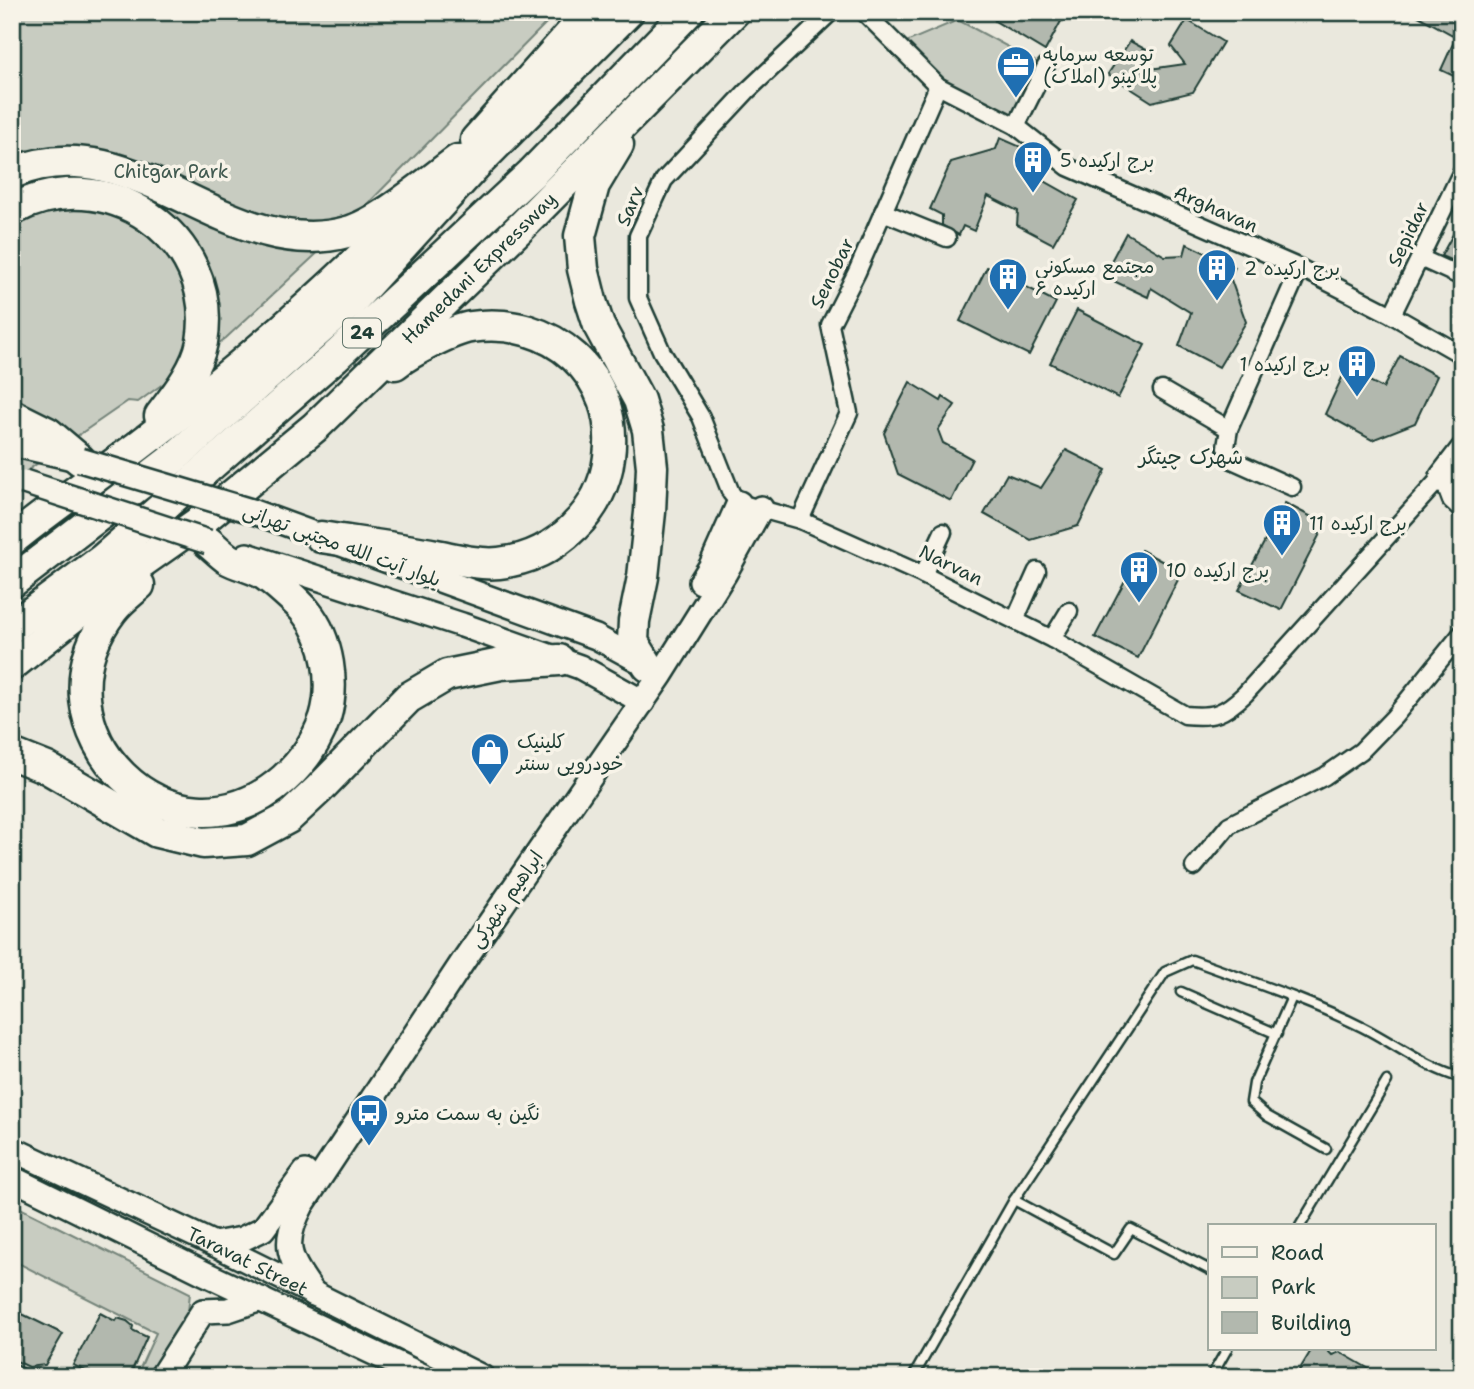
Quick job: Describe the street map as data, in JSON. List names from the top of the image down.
{
  "streets": {
    "highway": ["Hamedani Expressway", "24"],
    "main road": ["بلوار آیت الله مجتبی تهرانی", "ابراهیم شهرکی", "Taravat Street"],
    "street": [
      "Sarv",
      "Arghavan",
      "Sepidar",
      "Senobar",
      "Narvan"
    ]
  },
  "crossings": [
    ["Sarv", "Narvan"],
    ["Sarv", "ابراهیم شهرکی"],
    ["Arghavan", "Sepidar"],
    ["Arghavan", "Senobar"],
    ["Hamedani Expressway", "بلوار آیت الله مجتبی تهرانی"],
    ["Senobar", "Narvan"],
    ["بلوار آیت الله مجتبی تهرانی", "ابراهیم شهرکی"],
    ["Narvan", "ابراهیم شهرکی"],
    ["ابراهیم شهرکی", "Taravat Street"]
  ],
  "districts": ["شهرک چیتگر"],
  "parks": ["Chitgar Park"],
  "places": {
    "office": ["توسعه سرمایه پلاکینو (املاک)"],
    "building": [
      "برج ارکیده 5",
      "برج ارکیده 2",
      "مجتمع مسکونی ارکیده ۶",
      "برج ارکیده 1",
      "برج ارکیده 11",
      "برج ارکیده 10"
    ],
    "shop": ["کلینیک خودرویی سنتر"],
    "bus stop": ["نگین به سمت مترو"]
  },
  "legend": ["Road", "Park", "Building"]
}
